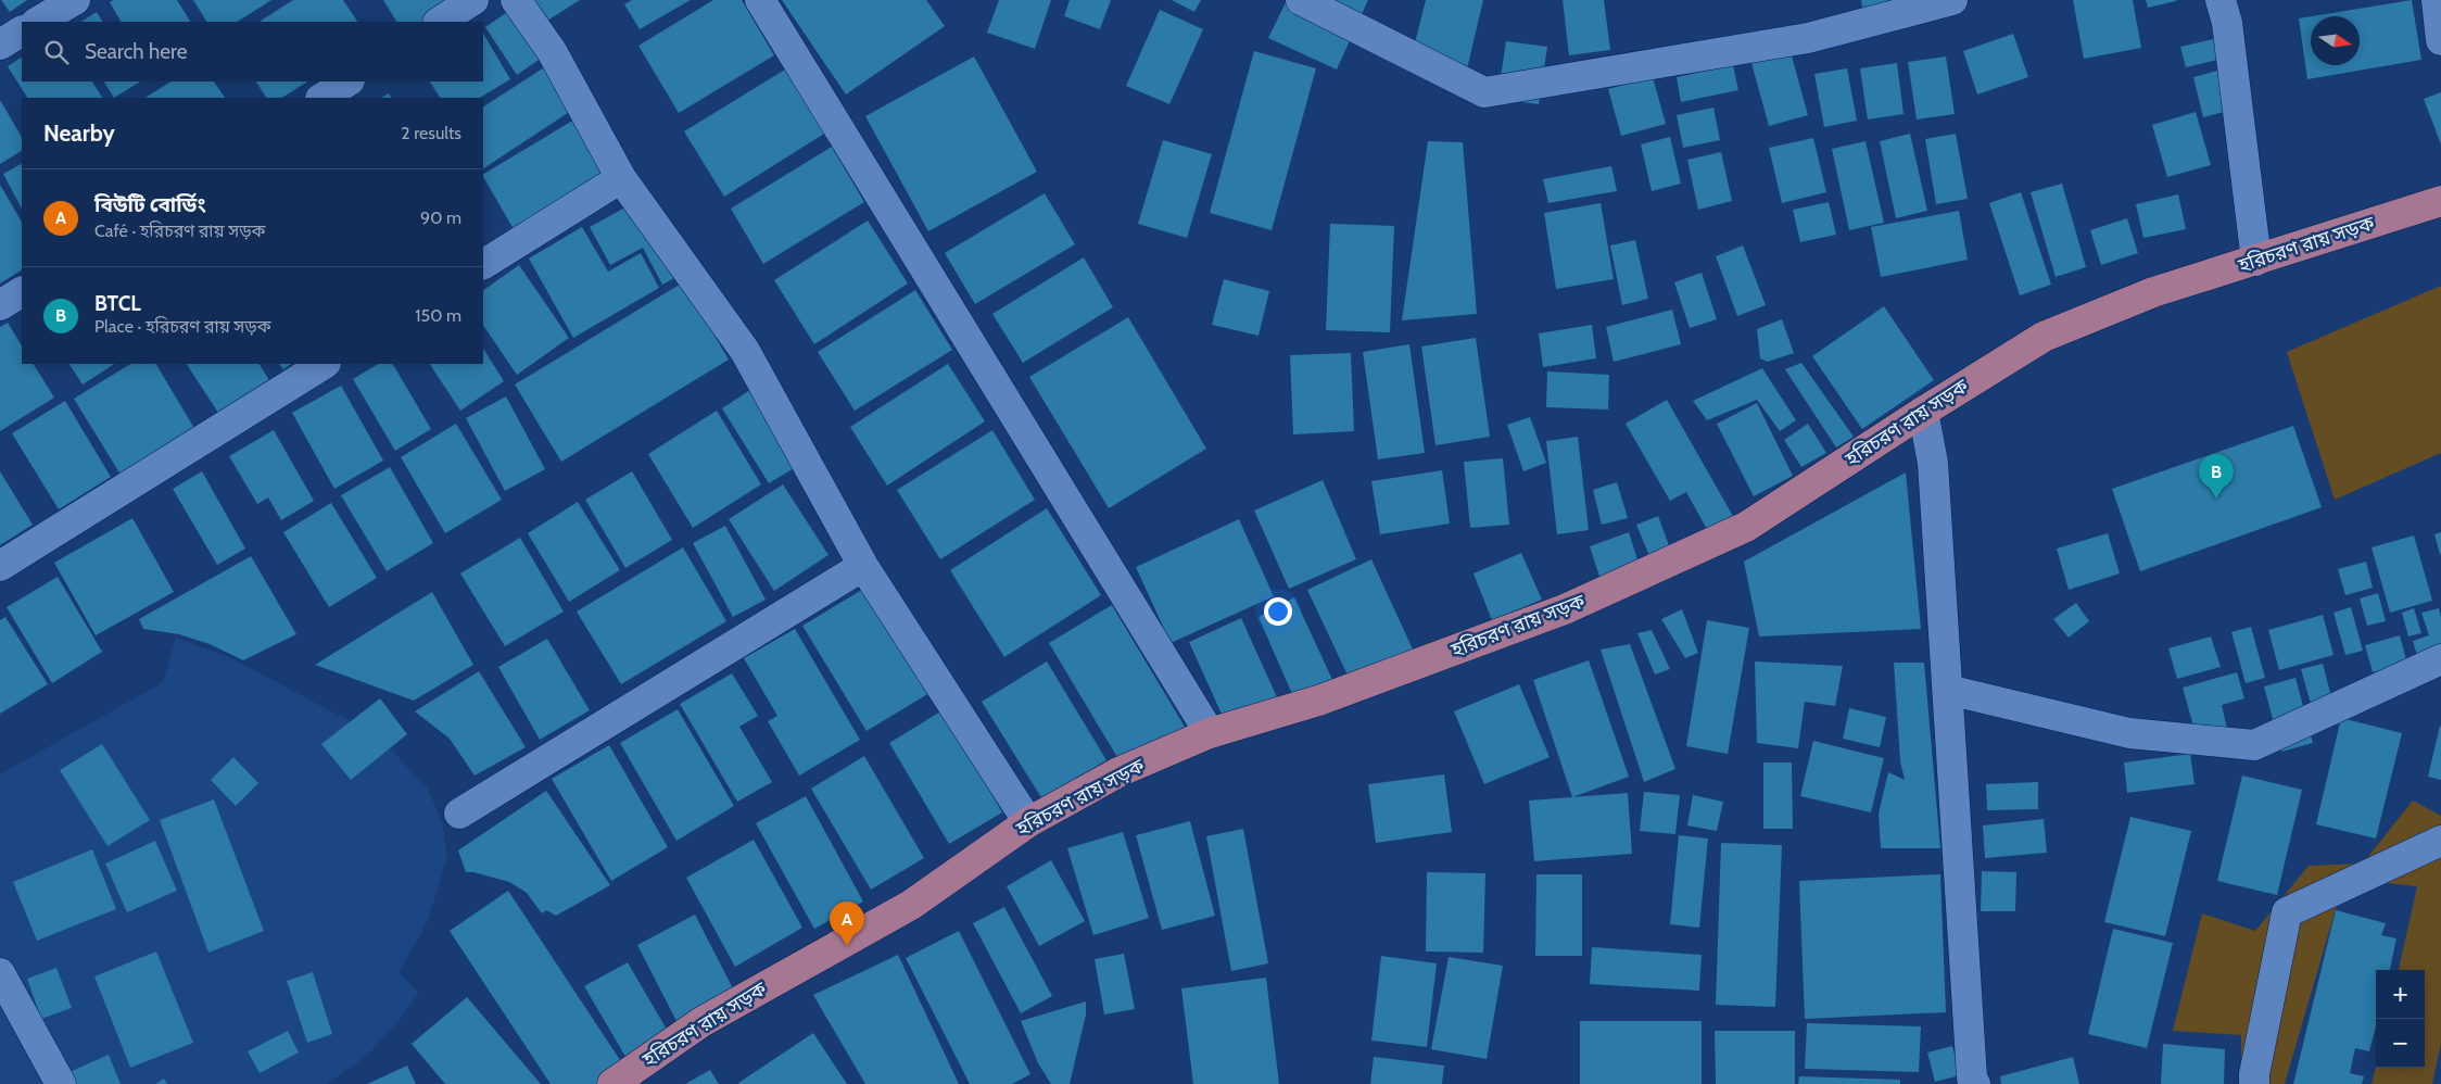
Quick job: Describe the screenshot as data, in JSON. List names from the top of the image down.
{
  "streets": {
    "main road": ["হরিচরণ রায় সড়ক"]
  },
  "north": "right",
  "page": {
    "search": "Search here",
    "heading": ["Nearby", "2 results"],
    "list": [
      {
        "mark": "A",
        "name": "বিউটি বোর্ডিং",
        "note": "Café · হরিচরণ রায় সড়ক",
        "value": "90 m"
      },
      {
        "mark": "B",
        "name": "BTCL",
        "note": "Place · হরিচরণ রায় সড়ক",
        "value": "150 m"
      }
    ],
    "pins": ["B", "A"],
    "map_buttons": ["+", "−"]
  }
}
